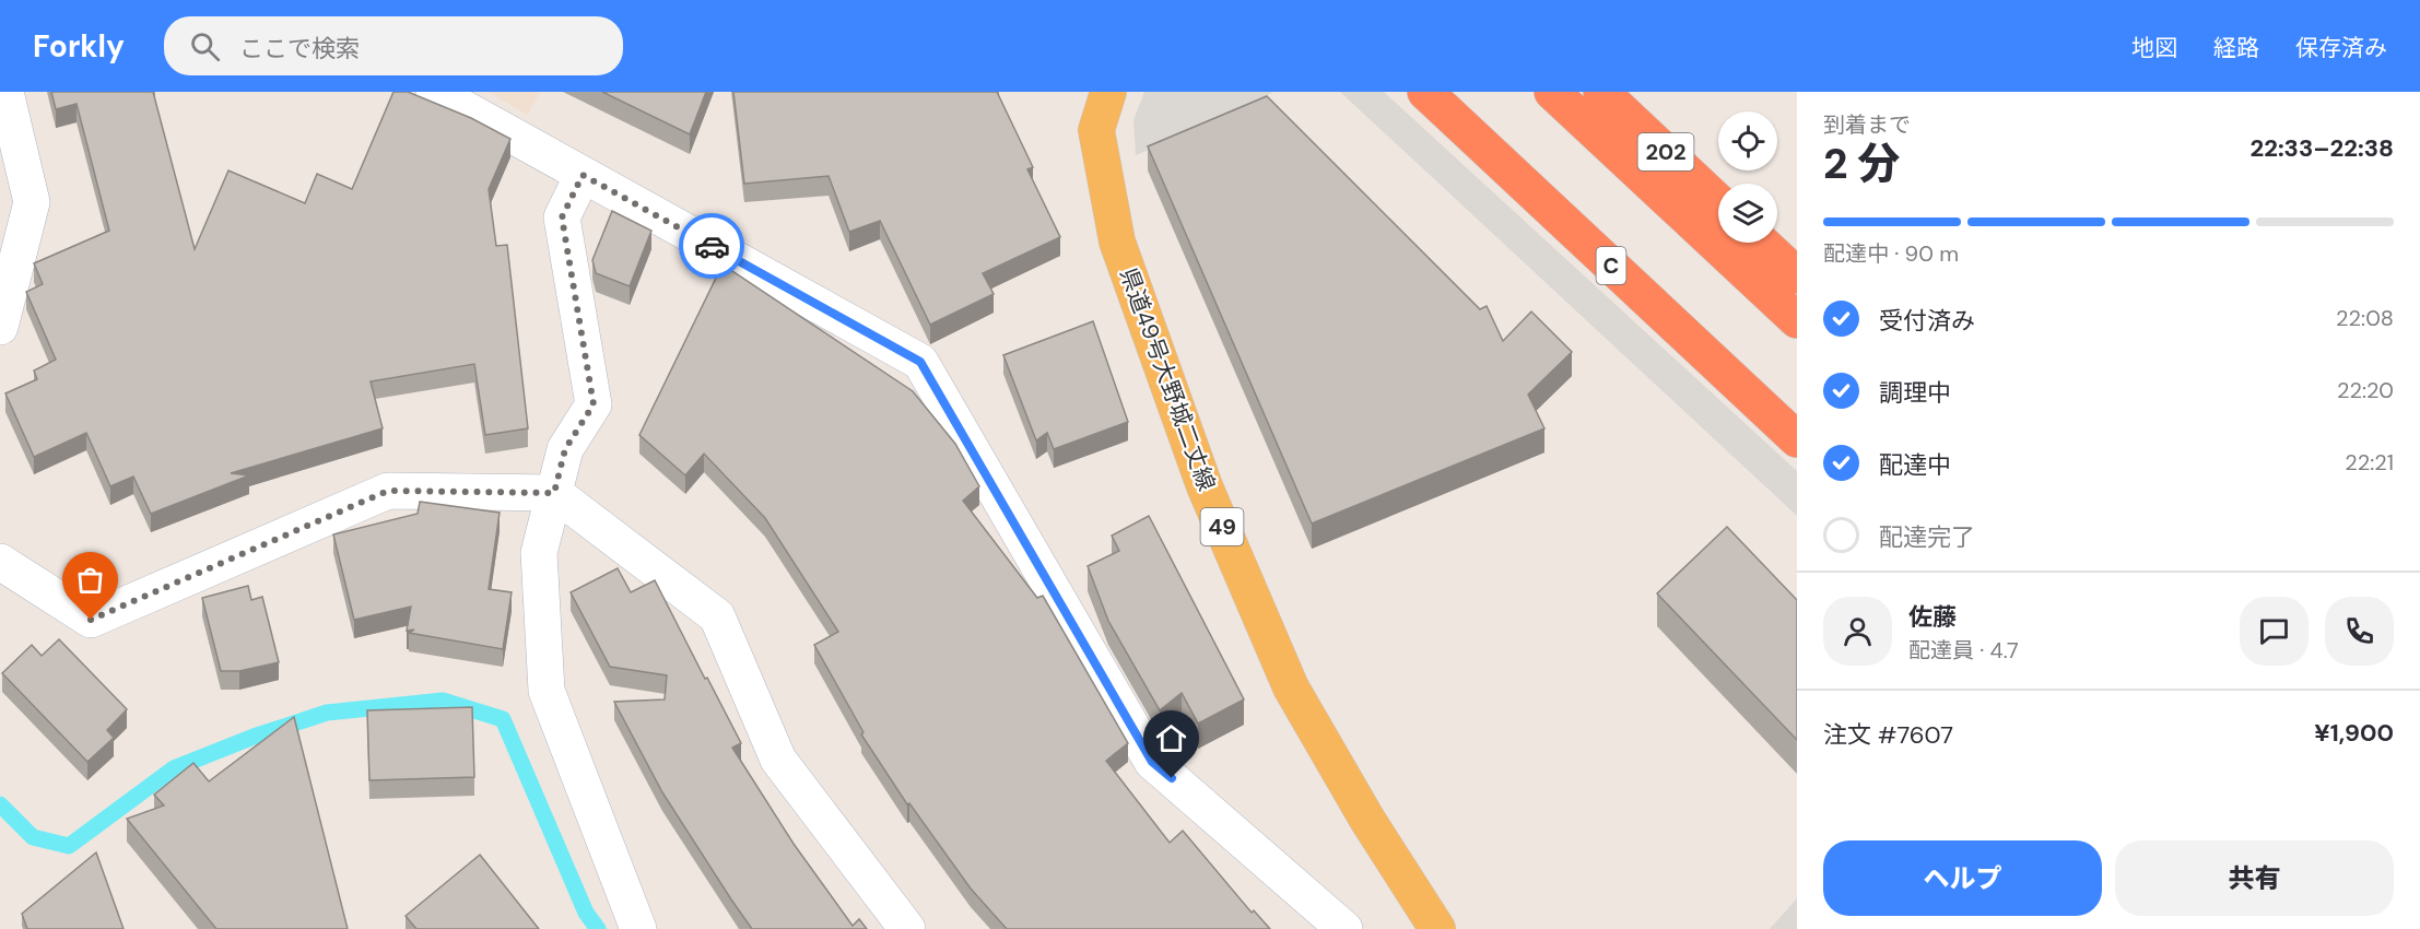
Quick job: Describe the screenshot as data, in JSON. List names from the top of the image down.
{
  "streets": {
    "highway": ["202", "C"],
    "main road": ["県道49号大野城二丈線", "49"]
  },
  "page": {
    "header": "Forkly",
    "search": "ここで検索",
    "nav": ["地図", "経路", "保存済み"],
    "heading": ["2 分", "到着まで", "22:33–22:38"],
    "panel": [
      "佐藤",
      "配達員 · 4.7",
      "注文 #7607",
      "¥1,900"
    ],
    "bar": "配達中 · 90 m",
    "list": [
      ["受付済み", "22:08"],
      ["調理中", "22:20"],
      ["配達中", "22:21"],
      "配達完了"
    ],
    "buttons": ["ヘルプ", "共有"]
  }
}
